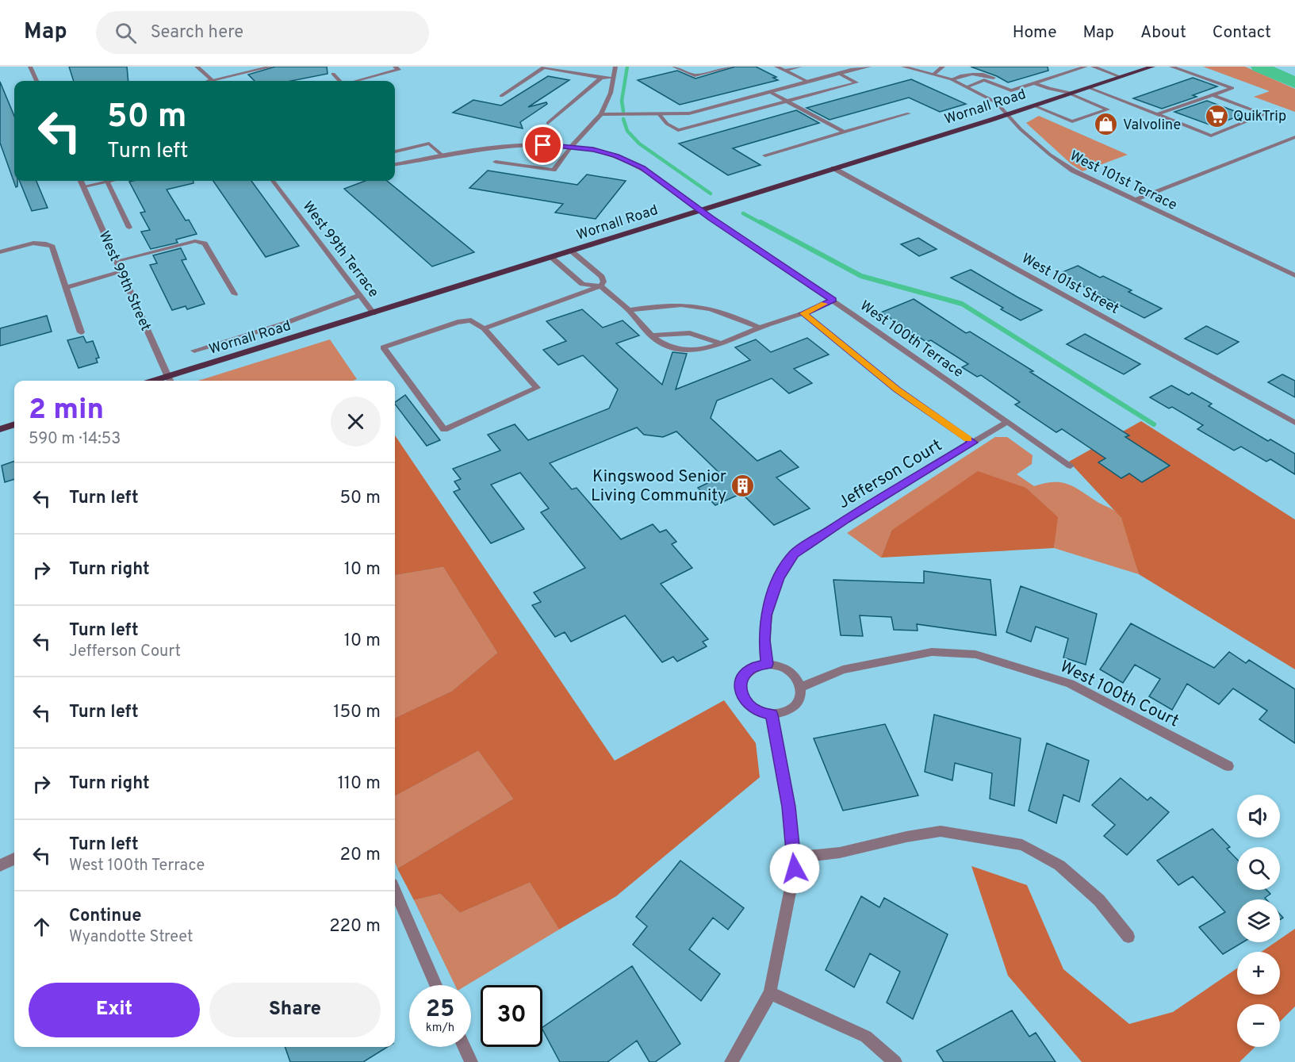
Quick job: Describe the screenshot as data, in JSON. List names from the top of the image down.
{
  "streets": {
    "main road": ["Wornall Road"],
    "street": [
      "West 101st Terrace",
      "West 99th Terrace",
      "West 99th Street",
      "West 101st Street",
      "West 100th Terrace",
      "Jefferson Court",
      "West 100th Court"
    ]
  },
  "crossings": [
    ["Wornall Road", "West 101st Terrace"],
    ["Wornall Road", "West 99th Terrace"],
    ["Wornall Road", "West 99th Street"],
    ["Wornall Road", "West 101st Street"],
    ["Wornall Road", "West 100th Terrace"],
    ["West 100th Terrace", "Jefferson Court"],
    ["Jefferson Court", "West 100th Court"]
  ],
  "places": {
    "supermarket": ["QuikTrip"],
    "shop": ["Valvoline"],
    "building": ["Kingswood Senior Living Community"]
  },
  "page": {
    "header": "Map",
    "search": "Search here",
    "nav": [
      "Home",
      "Map",
      "About",
      "Contact"
    ],
    "turn": ["50 m", "Turn left"],
    "heading": ["2 min", "590 m · 14:53"],
    "list": [
      {
        "name": "Turn left",
        "value": "50 m"
      },
      {
        "name": "Turn right",
        "value": "10 m"
      },
      {
        "name": "Turn left",
        "note": "Jefferson Court",
        "value": "10 m"
      },
      {
        "name": "Turn left",
        "value": "150 m"
      },
      {
        "name": "Turn right",
        "value": "110 m"
      },
      {
        "name": "Turn left",
        "note": "West 100th Terrace",
        "value": "20 m"
      },
      {
        "name": "Continue",
        "note": "Wyandotte Street",
        "value": "220 m"
      }
    ],
    "map_buttons": ["+", "−"],
    "buttons": ["Exit", "Share"],
    "speed": "25 km/h",
    "limit": "30"
  }
}
